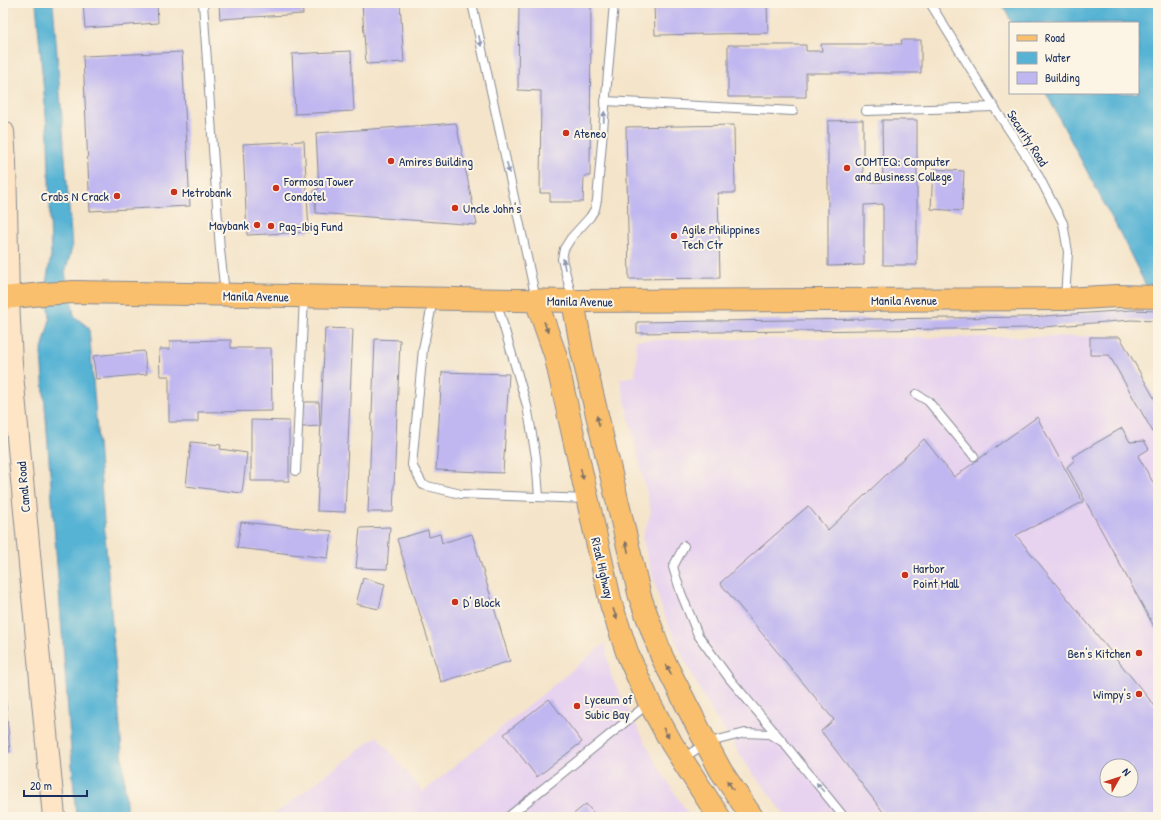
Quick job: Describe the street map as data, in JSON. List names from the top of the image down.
{
  "streets": {
    "main road": ["Manila Avenue", "Canal Road", "Rizal Highway"],
    "lane": ["Security Road"]
  },
  "crossings": [
    ["Security Road", "Manila Avenue"],
    ["Manila Avenue", "Canal Road"],
    ["Manila Avenue", "Rizal Highway"]
  ],
  "places": [
    "Ateneo",
    "Amires Building",
    "COMTEQ: Computer and Business College",
    "Formosa Tower Condotel",
    "Metrobank",
    "Crabs N Crack",
    "Uncle John's",
    "Maybank",
    "Pag-Ibig Fund",
    "Agile Philippines Tech Ctr",
    "Harbor Point Mall",
    "D' Block",
    "Ben's Kitchen",
    "Wimpy's",
    "Lyceum of Subic Bay"
  ],
  "legend": ["Road", "Water", "Building"],
  "scale_bar": "20 m",
  "north": "top right"
}
